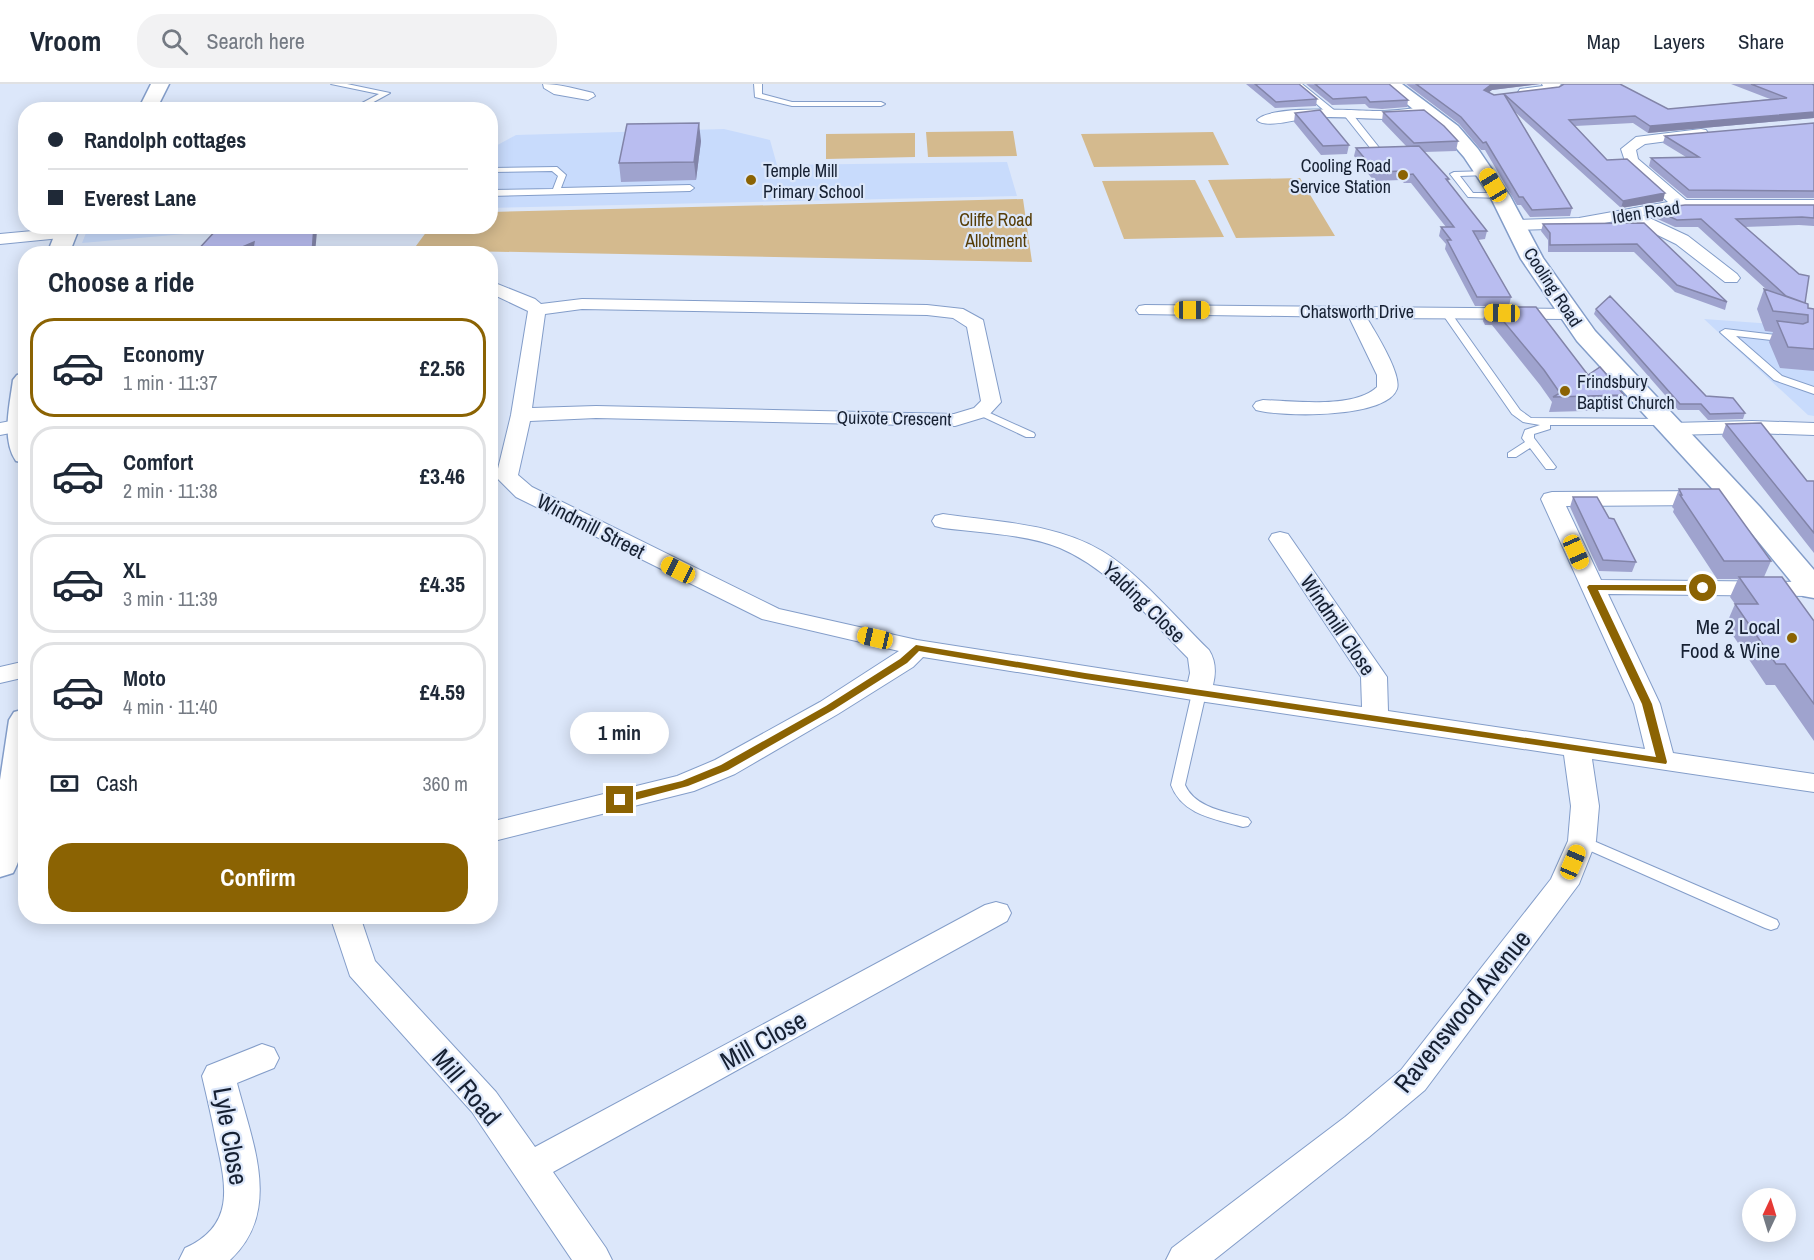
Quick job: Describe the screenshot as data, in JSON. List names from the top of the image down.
{
  "streets": {
    "main road": ["Cooling Road"],
    "street": [
      "Iden Road",
      "Chatsworth Drive",
      "Quixote Crescent",
      "Windmill Street",
      "Yalding Close",
      "Windmill Close",
      "Ravenswood Avenue",
      "Mill Close",
      "Mill Road",
      "Lyle Close"
    ]
  },
  "crossings": [
    ["Iden Road", "Cooling Road"],
    ["Cooling Road", "Chatsworth Drive"],
    ["Quixote Crescent", "Windmill Street"],
    ["Windmill Street", "Yalding Close"],
    ["Windmill Street", "Windmill Close"],
    ["Windmill Street", "Ravenswood Avenue"],
    ["Mill Close", "Mill Road"]
  ],
  "parks": ["Cliffe Road Allotment"],
  "places": [
    "Cooling Road Service Station",
    "Temple Mill Primary School",
    "Frindsbury Baptist Church",
    "Me 2 Local Food & Wine"
  ],
  "north": "top",
  "page": {
    "header": "Vroom",
    "search": "Search here",
    "nav": ["Map", "Layers", "Share"],
    "banner": ["Randolph cottages", "Everest Lane"],
    "heading": "Choose a ride",
    "list": [
      {
        "name": "Economy",
        "note": "1 min · 11:37",
        "value": "£2.56"
      },
      {
        "name": "Comfort",
        "note": "2 min · 11:38",
        "value": "£3.46"
      },
      {
        "name": "XL",
        "note": "3 min · 11:39",
        "value": "£4.35"
      },
      {
        "name": "Moto",
        "note": "4 min · 11:40",
        "value": "£4.59"
      }
    ],
    "bubble": "1 min",
    "pay": ["Cash", "360 m"],
    "buttons": "Confirm"
  }
}
